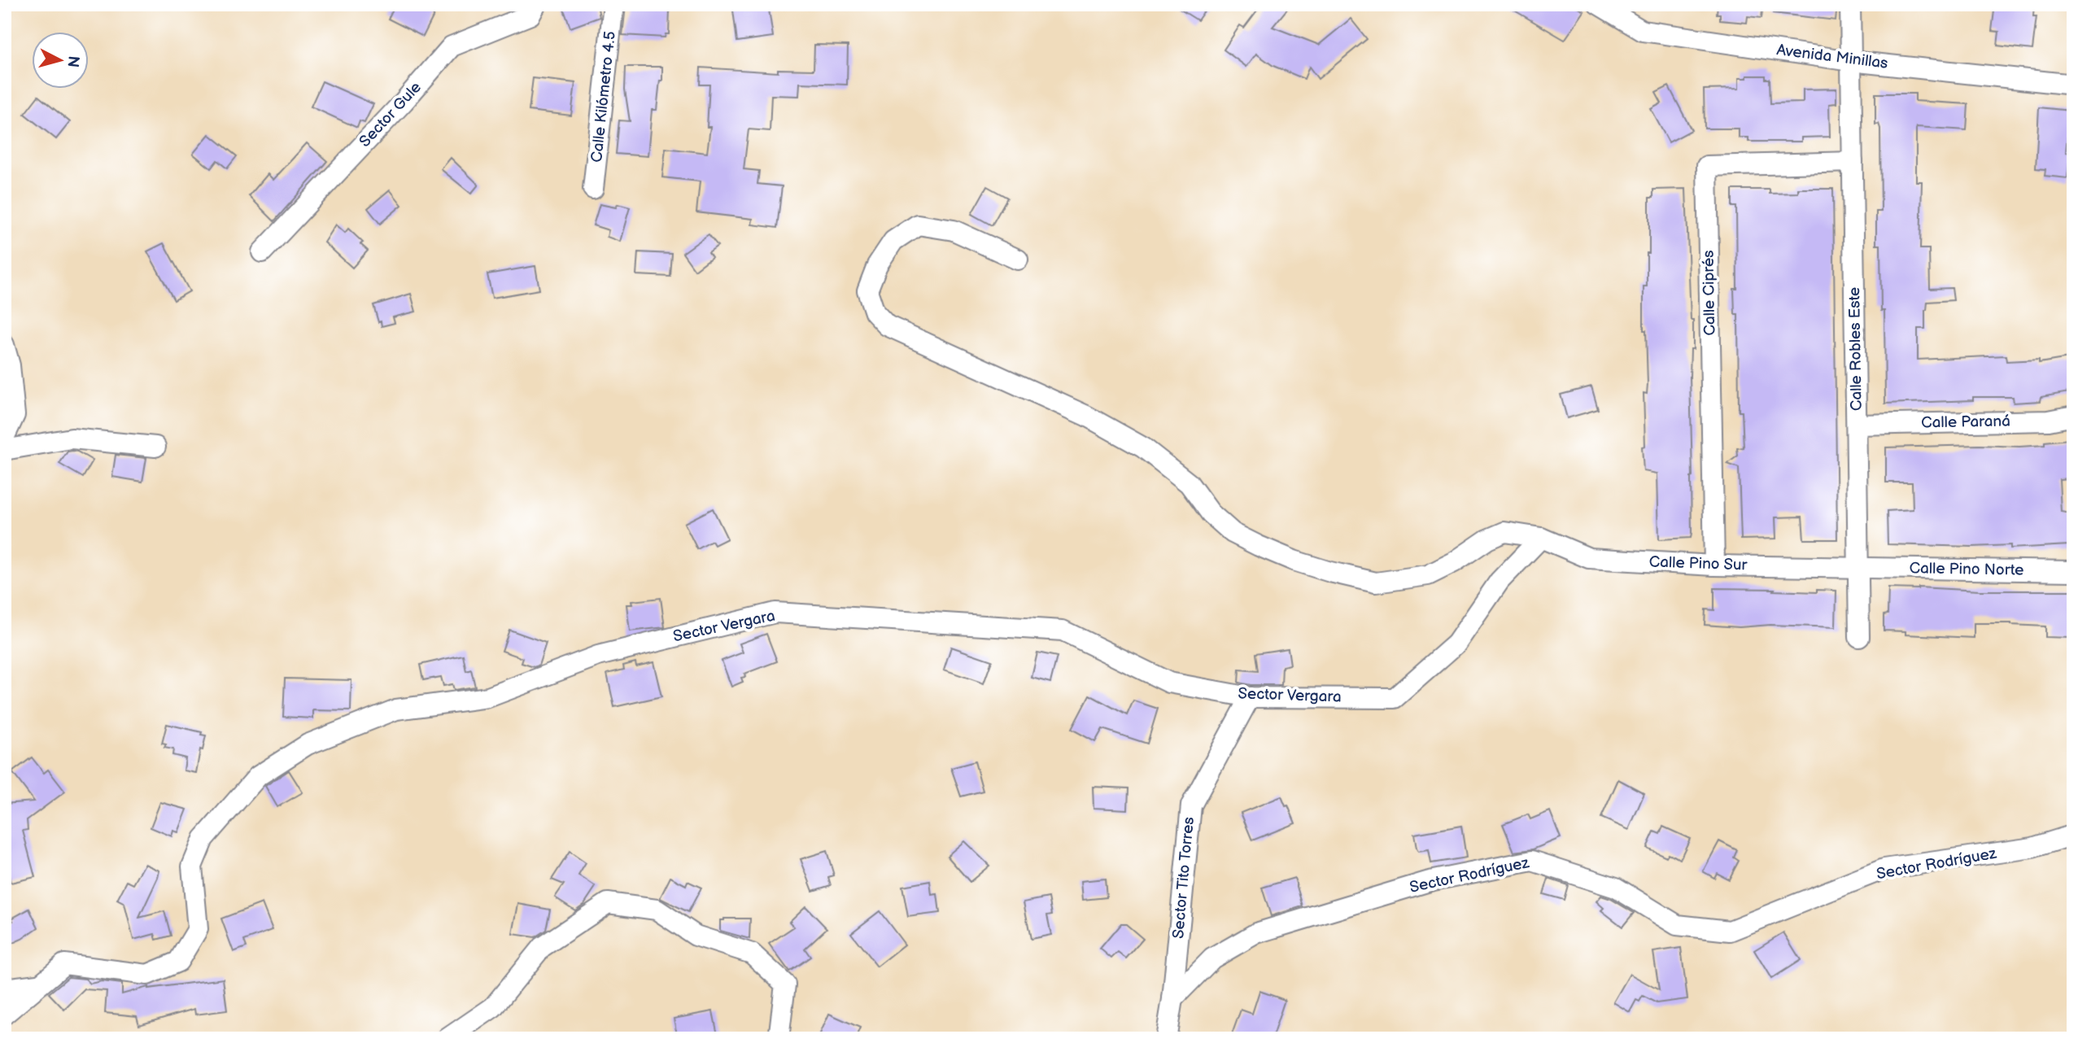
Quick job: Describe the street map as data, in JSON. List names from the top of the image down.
{
  "streets": {
    "street": [
      "Avenida Minillas",
      "Calle Kilómetro 4.5",
      "Sector Gule",
      "Calle Ciprés",
      "Calle Robles Este",
      "Calle Paraná",
      "Calle Pino Sur",
      "Calle Pino Norte",
      "Sector Vergara",
      "Sector Rodríguez",
      "Sector Tito Torres"
    ]
  },
  "crossings": [
    ["Avenida Minillas", "Calle Robles Este"],
    ["Calle Ciprés", "Calle Robles Este"],
    ["Calle Ciprés", "Calle Pino Sur"],
    ["Calle Robles Este", "Calle Paraná"],
    ["Calle Robles Este", "Calle Pino Sur"],
    ["Calle Robles Este", "Calle Pino Norte"],
    ["Calle Pino Sur", "Calle Pino Norte"],
    ["Calle Pino Sur", "Sector Vergara"],
    ["Sector Vergara", "Sector Tito Torres"],
    ["Sector Rodríguez", "Sector Tito Torres"]
  ],
  "north": "right"
}
